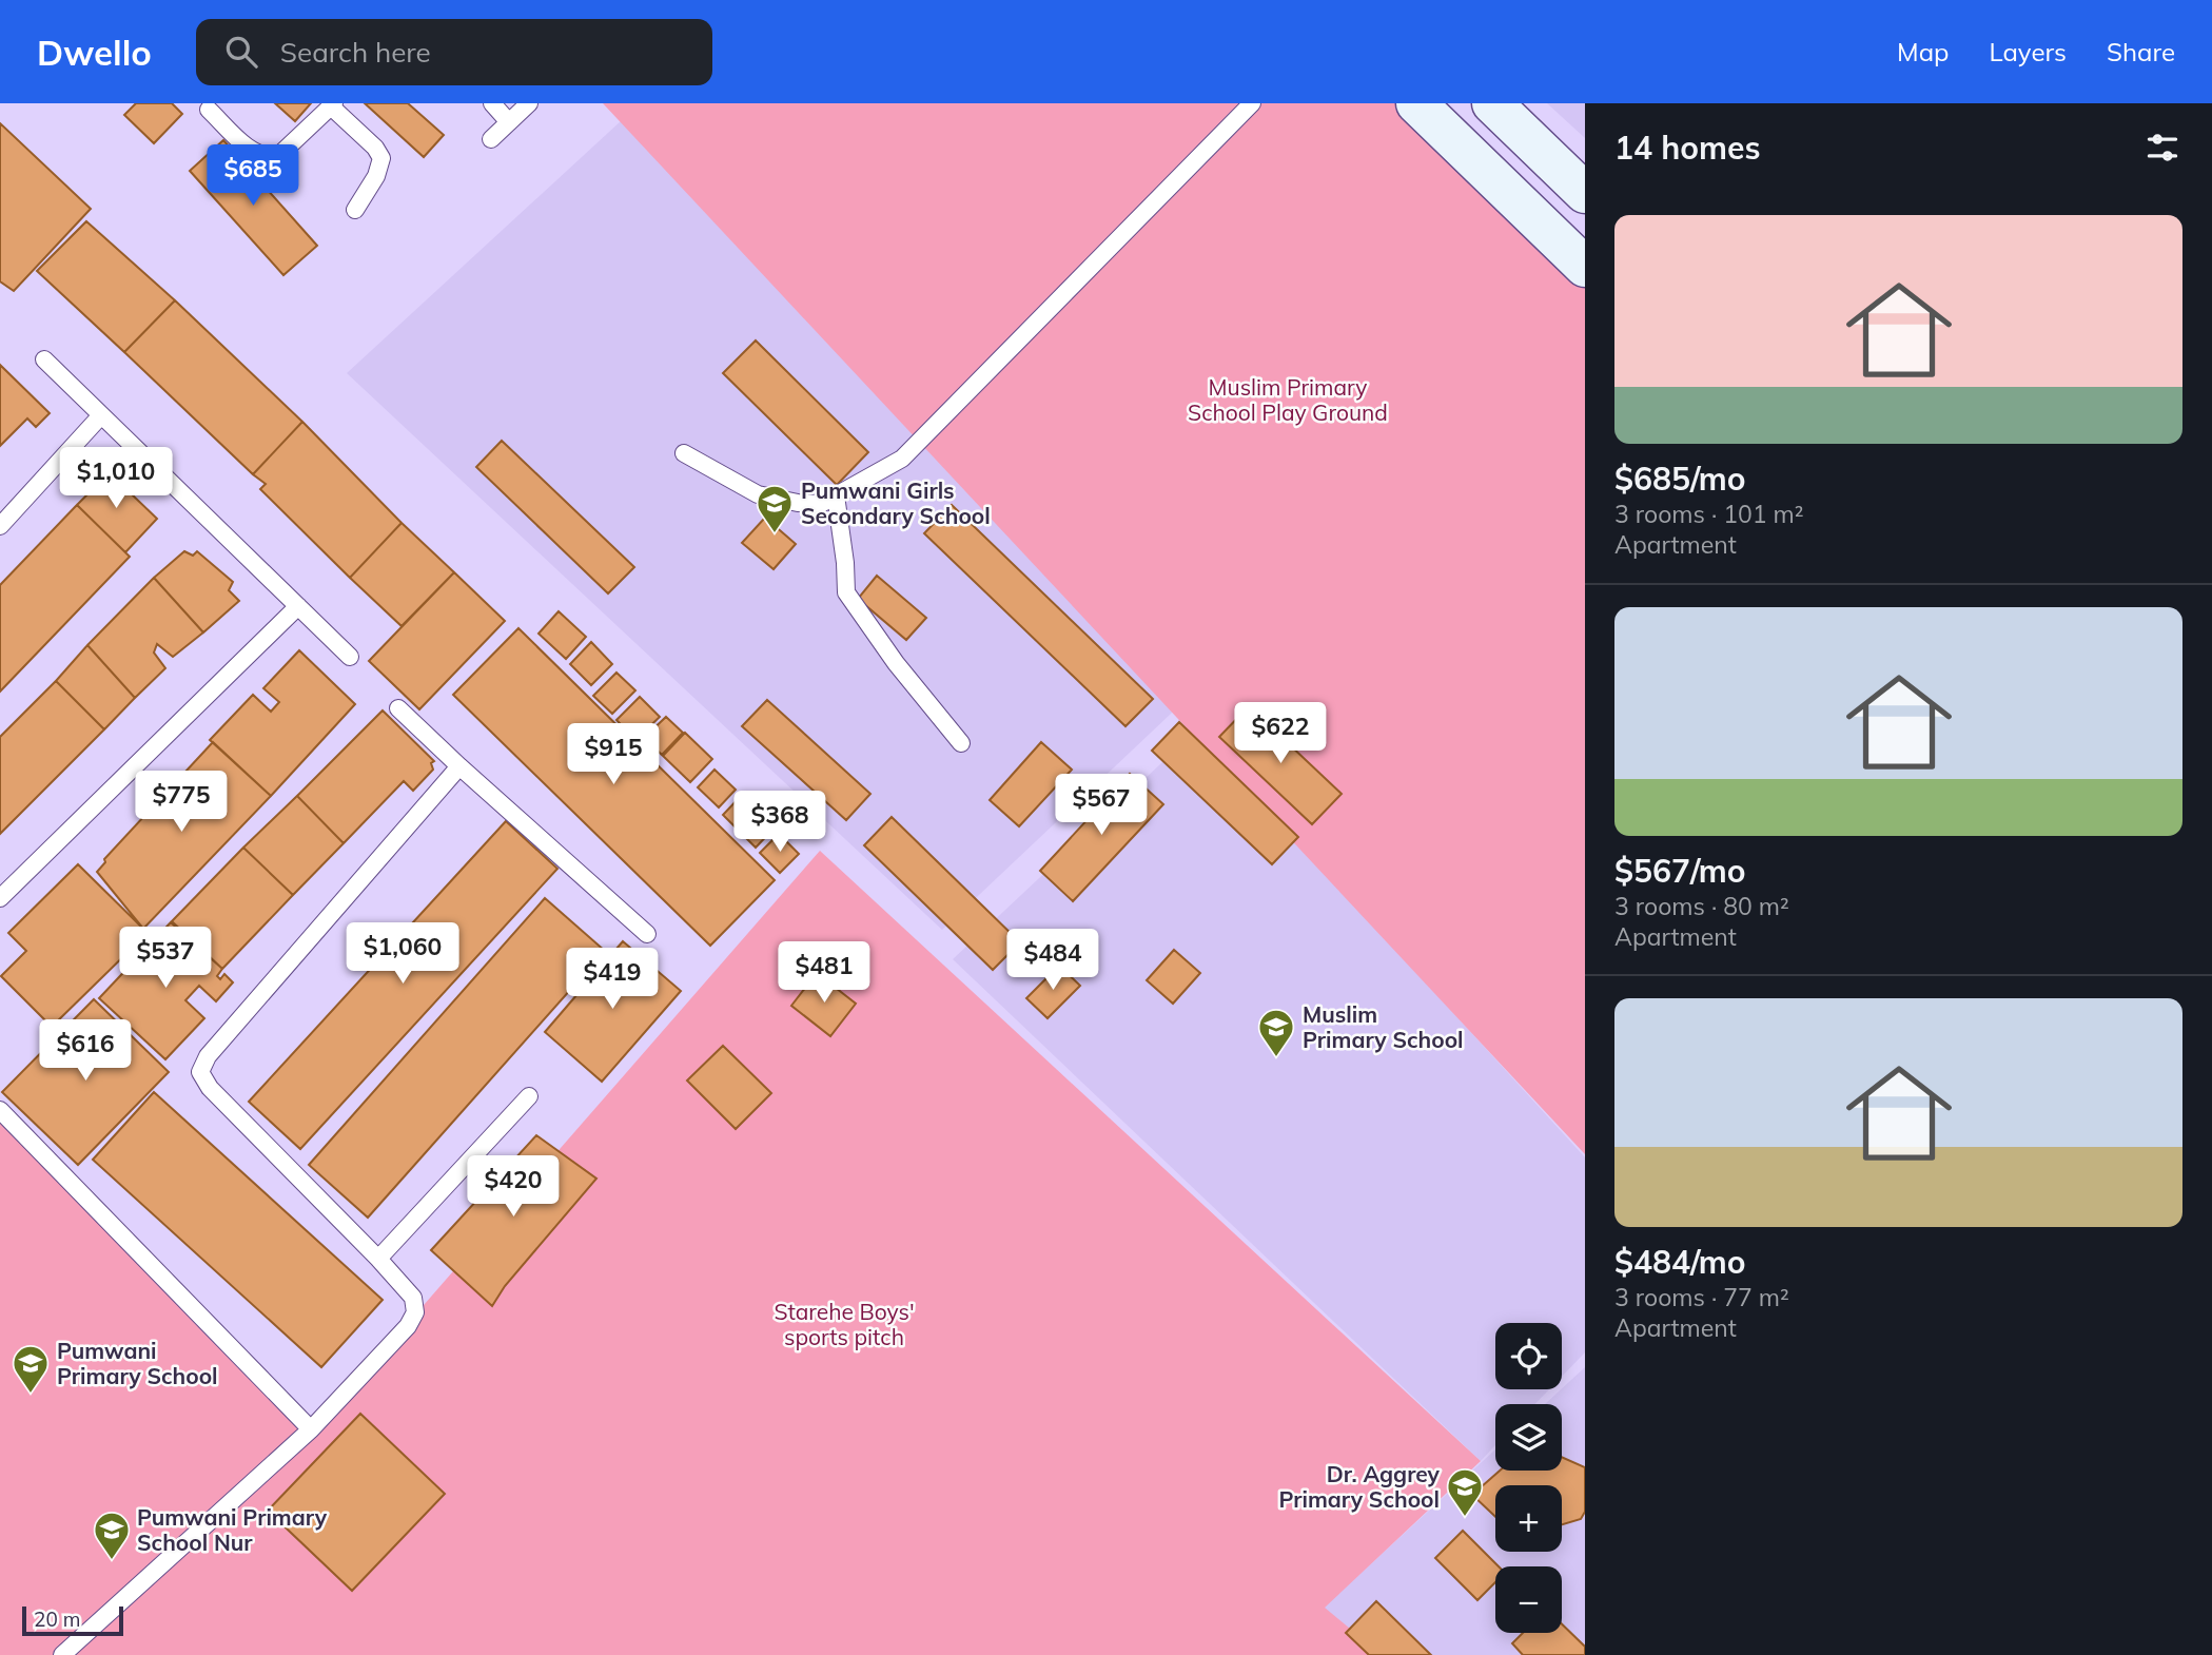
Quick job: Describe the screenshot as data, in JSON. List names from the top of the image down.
{
  "parks": ["Muslim Primary School Play Ground", "Starehe Boys' sports pitch"],
  "places": {
    "school or university": [
      "Pumwani Girls Secondary School",
      "Muslim Primary School",
      "Pumwani Primary School",
      "Dr. Aggrey Primary School",
      "Pumwani Primary School Nur"
    ]
  },
  "scale_bar": "20 m",
  "page": {
    "header": "Dwello",
    "search": "Search here",
    "nav": ["Map", "Layers", "Share"],
    "heading": "14 homes",
    "price": [
      "$685",
      "$1,010",
      "$622",
      "$915",
      "$775",
      "$567",
      "$368",
      "$1,060",
      "$537",
      "$484",
      "$481",
      "$419",
      "$616",
      "$420"
    ],
    "list": [
      {
        "name": "$685/mo",
        "note": "3 rooms · 101 m² · Apartment"
      },
      {
        "name": "$567/mo",
        "note": "3 rooms · 80 m² · Apartment"
      },
      {
        "name": "$484/mo",
        "note": "3 rooms · 77 m² · Apartment"
      }
    ],
    "map_buttons": ["+", "−"],
    "scale": "20 m"
  }
}
